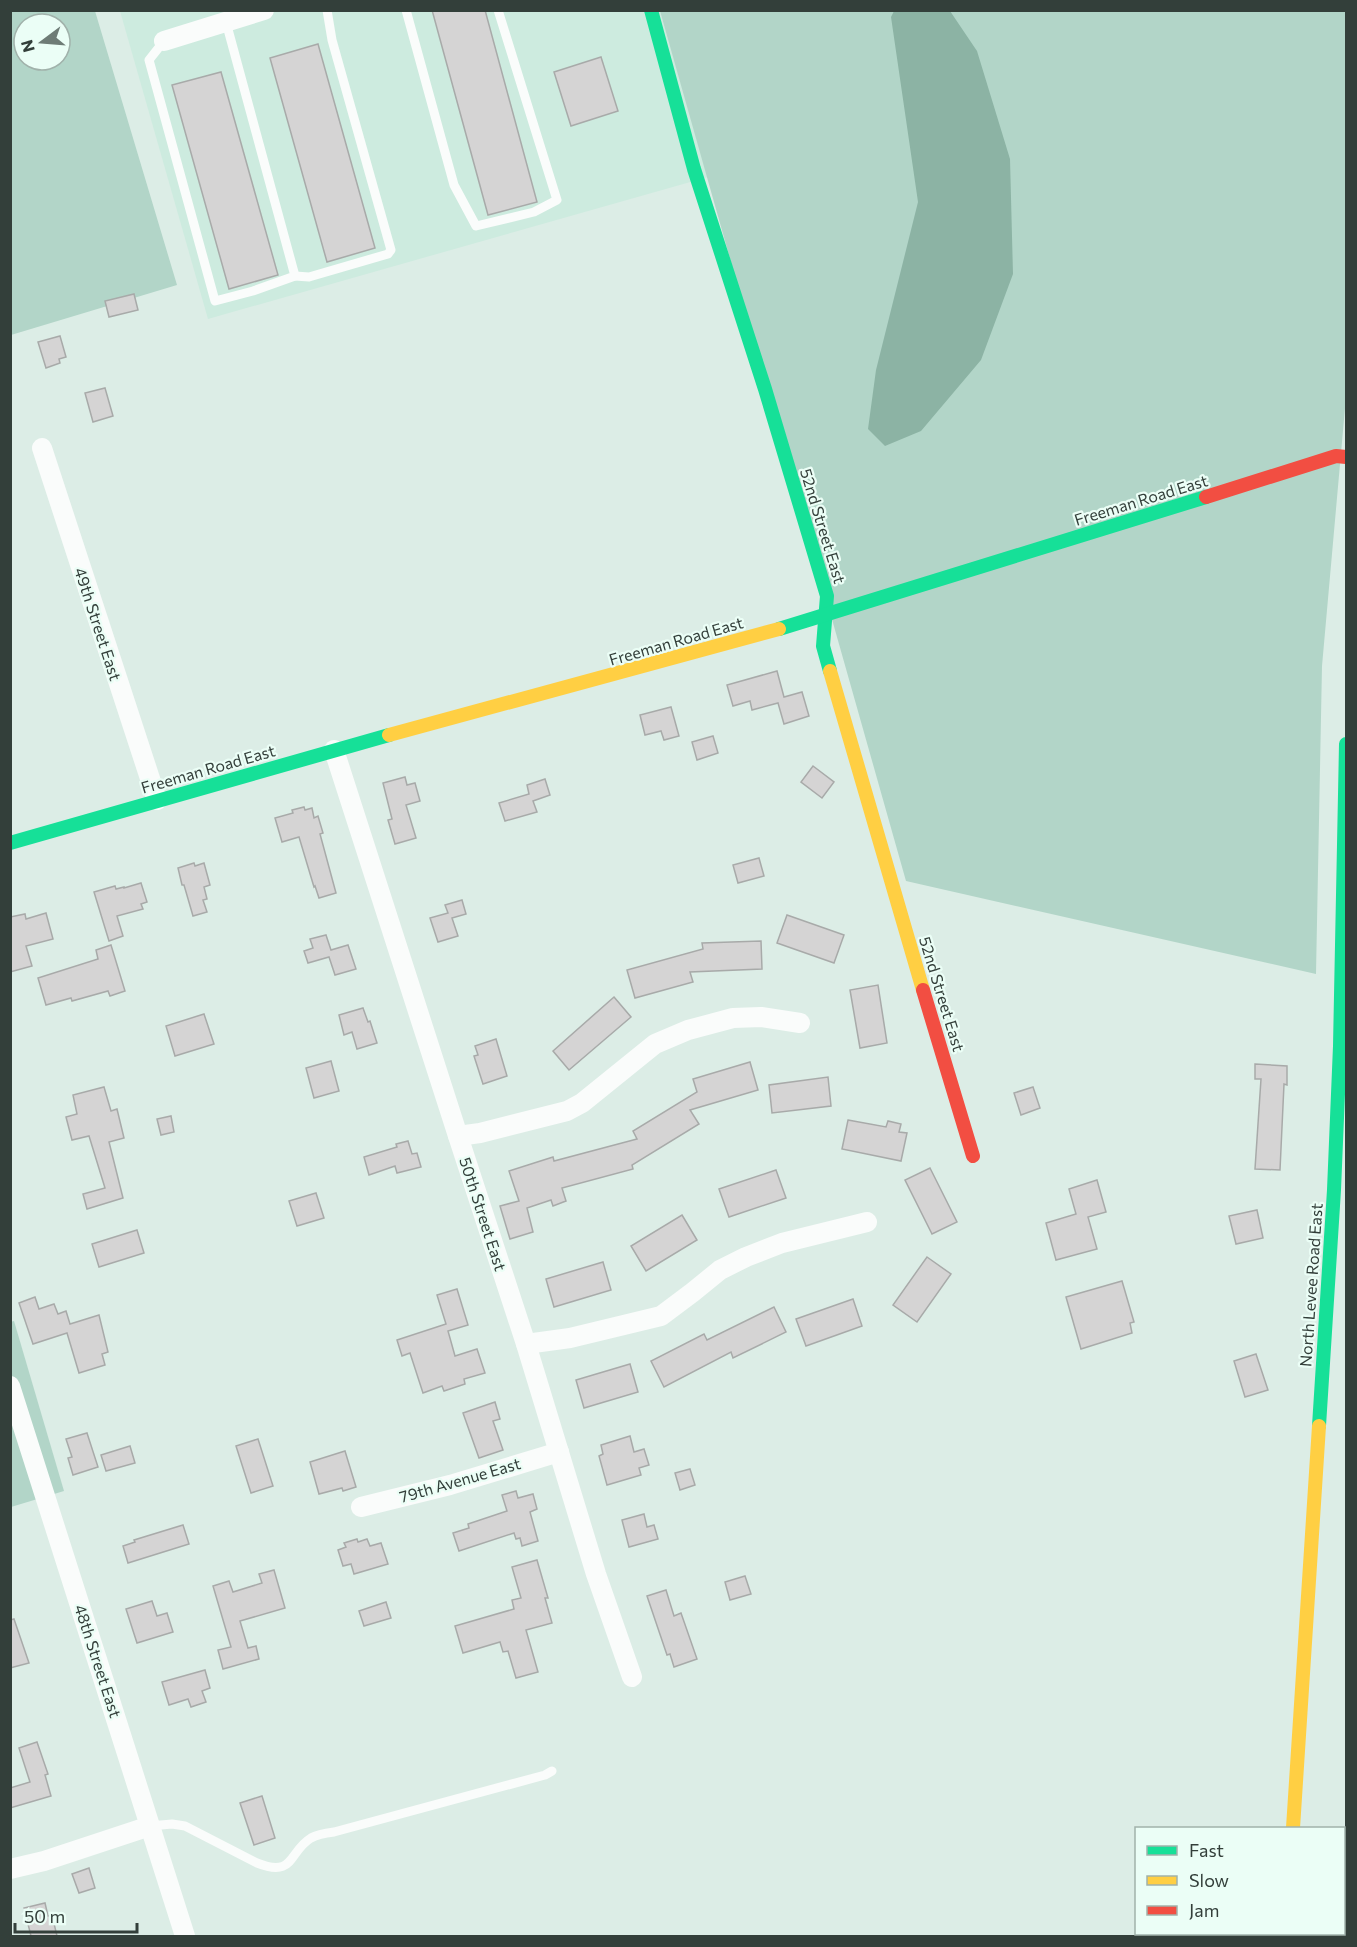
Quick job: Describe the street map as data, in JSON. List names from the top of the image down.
{
  "streets": {
    "street": [
      "Freeman Road East",
      "52nd Street East",
      "49th Street East",
      "50th Street East",
      "North Levee Road East",
      "79th Avenue East",
      "48th Street East"
    ]
  },
  "crossings": [
    ["Freeman Road East", "52nd Street East"],
    ["Freeman Road East", "49th Street East"],
    ["Freeman Road East", "50th Street East"],
    ["50th Street East", "79th Avenue East"]
  ],
  "legend": ["Fast", "Slow", "Jam"],
  "scale_bar": "50 m",
  "north": "left"
}
